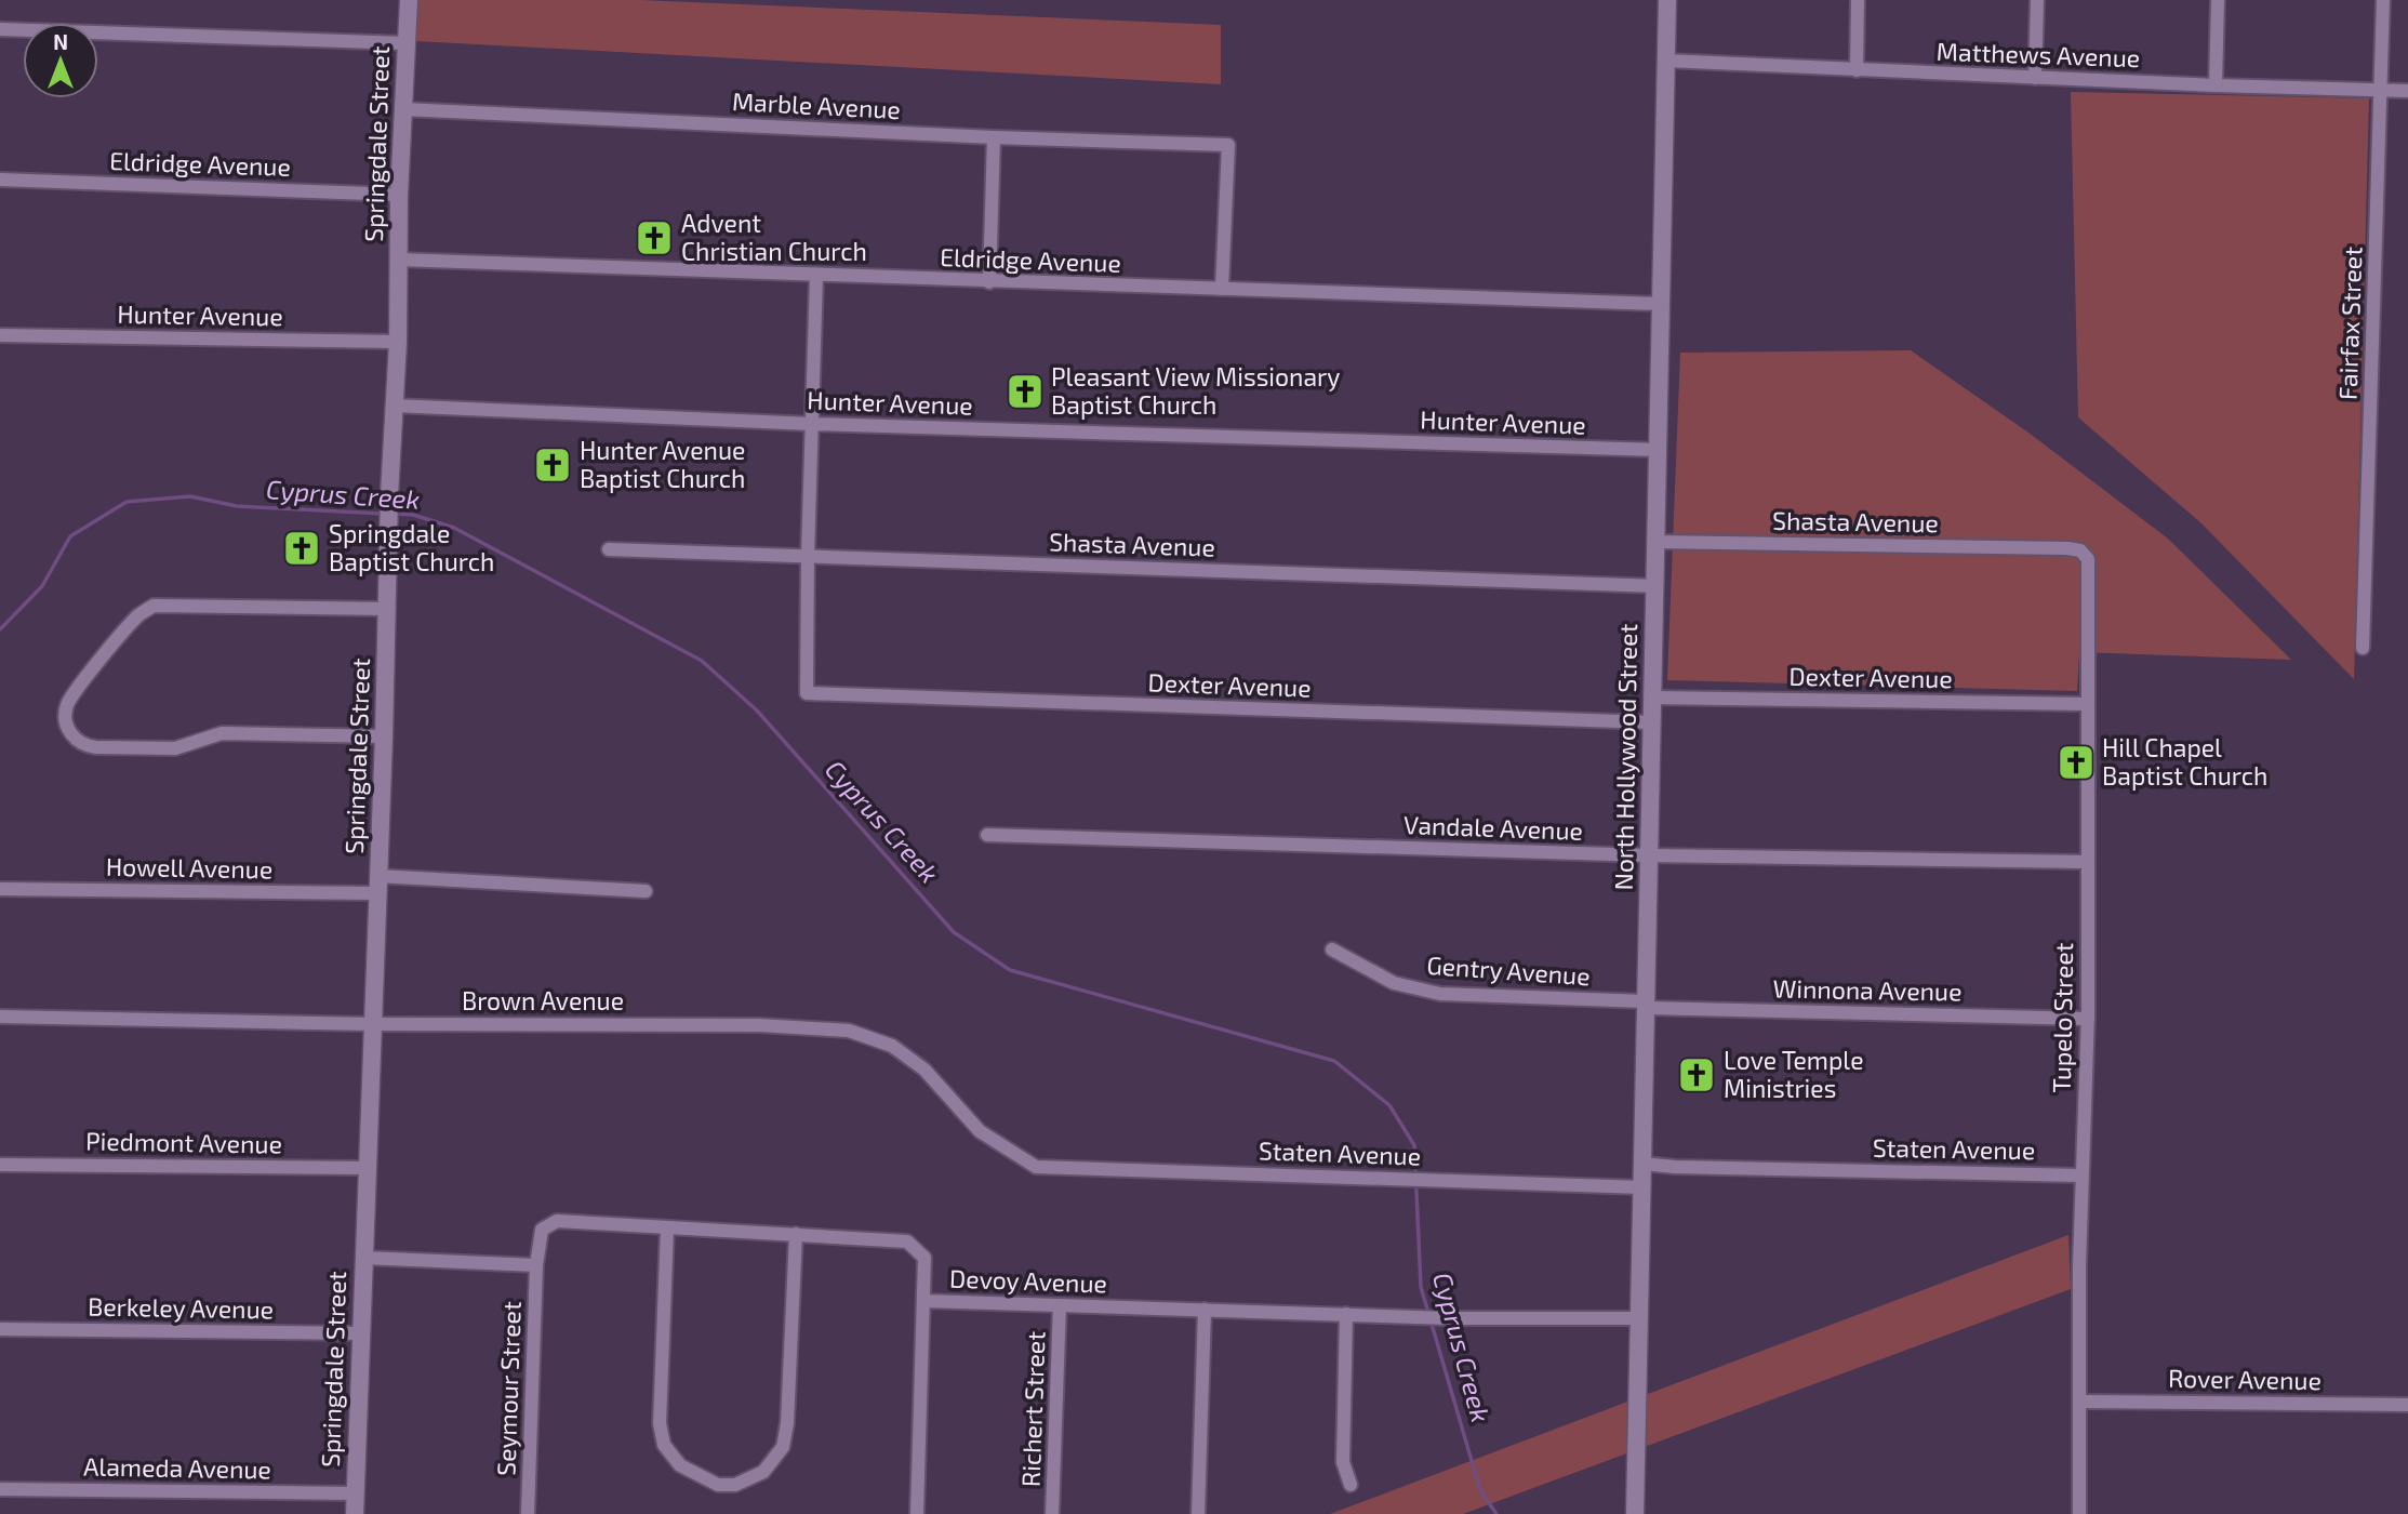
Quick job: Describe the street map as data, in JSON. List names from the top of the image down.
{
  "streets": {
    "main road": ["Springdale Street", "North Hollywood Street"],
    "street": [
      "Matthews Avenue",
      "Marble Avenue",
      "Eldridge Avenue",
      "Hunter Avenue",
      "Fairfax Street",
      "Shasta Avenue",
      "Dexter Avenue",
      "Vandale Avenue",
      "Howell Avenue",
      "Gentry Avenue",
      "Winnona Avenue",
      "Brown Avenue",
      "Tupelo Street",
      "Piedmont Avenue",
      "Staten Avenue",
      "Devoy Avenue",
      "Berkeley Avenue",
      "Rover Avenue",
      "Seymour Street",
      "Richert Street",
      "Alameda Avenue"
    ]
  },
  "crossings": [
    ["Matthews Avenue", "Fairfax Street"],
    ["Matthews Avenue", "North Hollywood Street"],
    ["Marble Avenue", "Springdale Street"],
    ["Marble Avenue", "Eldridge Avenue"],
    ["Springdale Street", "Eldridge Avenue"],
    ["Springdale Street", "Hunter Avenue"],
    ["Springdale Street", "Howell Avenue"],
    ["Springdale Street", "Brown Avenue"],
    ["Springdale Street", "Piedmont Avenue"],
    ["Springdale Street", "Berkeley Avenue"],
    ["Springdale Street", "Alameda Avenue"],
    ["Eldridge Avenue", "North Hollywood Street"],
    ["Hunter Avenue", "North Hollywood Street"],
    ["Shasta Avenue", "Dexter Avenue"],
    ["Shasta Avenue", "North Hollywood Street"],
    ["Shasta Avenue", "Tupelo Street"],
    ["Dexter Avenue", "North Hollywood Street"],
    ["Dexter Avenue", "Tupelo Street"],
    ["North Hollywood Street", "Vandale Avenue"],
    ["North Hollywood Street", "Gentry Avenue"],
    ["North Hollywood Street", "Winnona Avenue"],
    ["North Hollywood Street", "Staten Avenue"],
    ["North Hollywood Street", "Devoy Avenue"],
    ["Vandale Avenue", "Tupelo Street"],
    ["Gentry Avenue", "Winnona Avenue"],
    ["Winnona Avenue", "Tupelo Street"],
    ["Brown Avenue", "Staten Avenue"],
    ["Tupelo Street", "Staten Avenue"],
    ["Tupelo Street", "Rover Avenue"],
    ["Devoy Avenue", "Seymour Street"],
    ["Devoy Avenue", "Richert Street"]
  ],
  "water": ["Cyprus Creek"],
  "places": {
    "church": [
      "Advent Christian Church",
      "Pleasant View Missionary Baptist Church",
      "Hunter Avenue Baptist Church",
      "Springdale Baptist Church",
      "Hill Chapel Baptist Church",
      "Love Temple Ministries"
    ]
  },
  "north": "top"
}
